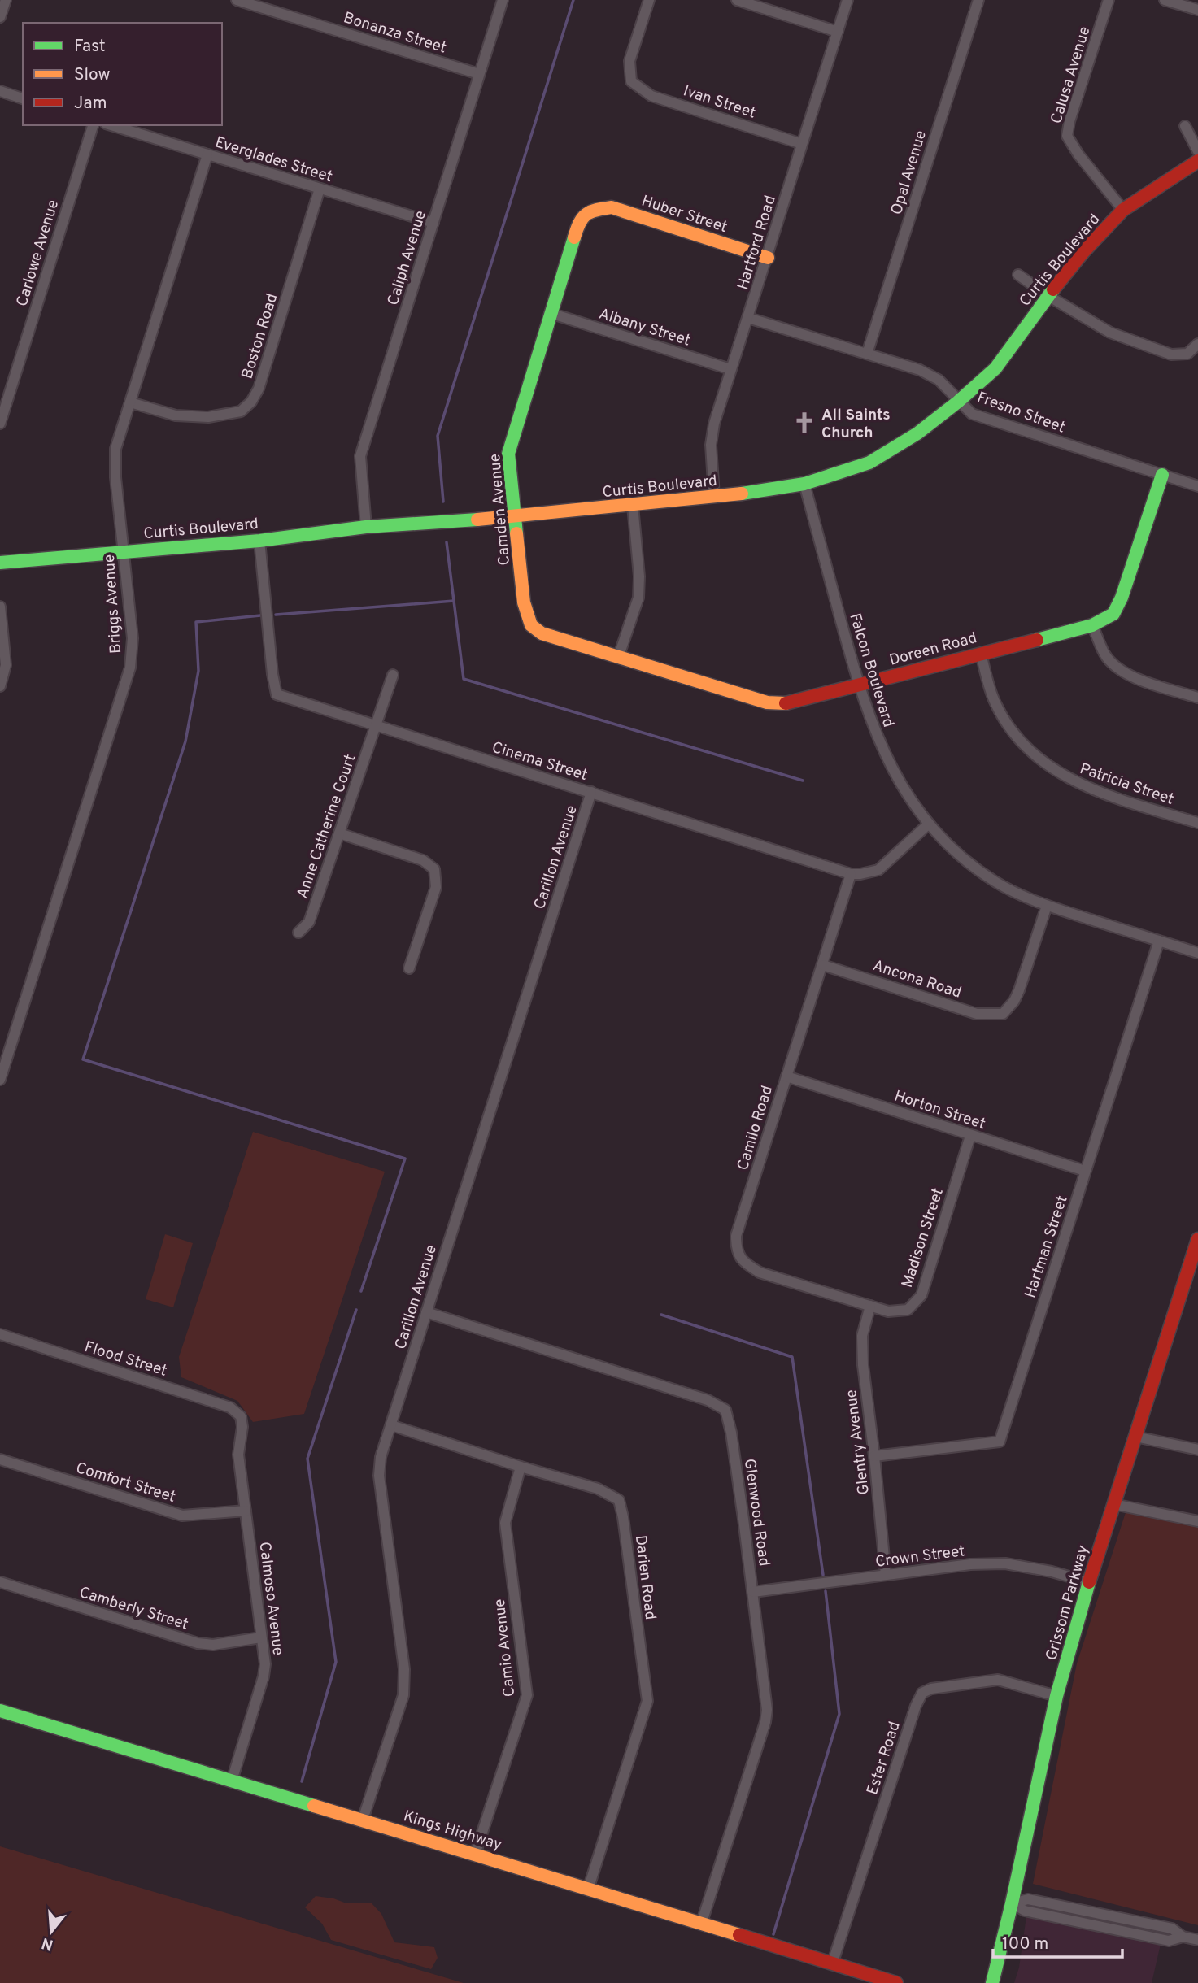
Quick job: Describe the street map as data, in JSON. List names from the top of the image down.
{
  "streets": {
    "street": [
      "Bonanza Street",
      "Calusa Avenue",
      "Ivan Street",
      "Everglades Street",
      "Opal Avenue",
      "Huber Street",
      "Hartford Road",
      "Carlowe Avenue",
      "Caliph Avenue",
      "Curtis Boulevard",
      "Albany Street",
      "Boston Road",
      "Fresno Street",
      "Camden Avenue",
      "Briggs Avenue",
      "Doreen Road",
      "Falcon Boulevard",
      "Cinema Street",
      "Patricia Street",
      "Anne Catherine Court",
      "Carillon Avenue",
      "Ancona Road",
      "Horton Street",
      "Camilo Road",
      "Madison Street",
      "Hartman Street",
      "Flood Street",
      "Glentry Avenue",
      "Comfort Street",
      "Glenwood Road",
      "Crown Street",
      "Darien Road",
      "Calmoso Avenue",
      "Grissom Parkway",
      "Camberly Street",
      "Camio Avenue",
      "Ester Road",
      "Kings Highway"
    ]
  },
  "crossings": [
    ["Bonanza Street", "Caliph Avenue"],
    ["Calusa Avenue", "Curtis Boulevard"],
    ["Ivan Street", "Hartford Road"],
    ["Everglades Street", "Caliph Avenue"],
    ["Everglades Street", "Boston Road"],
    ["Everglades Street", "Briggs Avenue"],
    ["Opal Avenue", "Fresno Street"],
    ["Huber Street", "Hartford Road"],
    ["Huber Street", "Camden Avenue"],
    ["Hartford Road", "Curtis Boulevard"],
    ["Hartford Road", "Albany Street"],
    ["Hartford Road", "Fresno Street"],
    ["Caliph Avenue", "Curtis Boulevard"],
    ["Curtis Boulevard", "Fresno Street"],
    ["Curtis Boulevard", "Camden Avenue"],
    ["Curtis Boulevard", "Briggs Avenue"],
    ["Curtis Boulevard", "Falcon Boulevard"],
    ["Curtis Boulevard", "Cinema Street"],
    ["Albany Street", "Camden Avenue"],
    ["Boston Road", "Briggs Avenue"],
    ["Fresno Street", "Doreen Road"],
    ["Camden Avenue", "Doreen Road"],
    ["Doreen Road", "Falcon Boulevard"],
    ["Doreen Road", "Patricia Street"],
    ["Falcon Boulevard", "Cinema Street"],
    ["Falcon Boulevard", "Ancona Road"],
    ["Falcon Boulevard", "Hartman Street"],
    ["Cinema Street", "Anne Catherine Court"],
    ["Cinema Street", "Carillon Avenue"],
    ["Cinema Street", "Camilo Road"],
    ["Carillon Avenue", "Glenwood Road"],
    ["Carillon Avenue", "Darien Road"],
    ["Carillon Avenue", "Kings Highway"],
    ["Ancona Road", "Camilo Road"],
    ["Horton Street", "Camilo Road"],
    ["Horton Street", "Madison Street"],
    ["Horton Street", "Hartman Street"],
    ["Camilo Road", "Madison Street"],
    ["Camilo Road", "Glentry Avenue"],
    ["Madison Street", "Glentry Avenue"],
    ["Hartman Street", "Glentry Avenue"],
    ["Flood Street", "Calmoso Avenue"],
    ["Glentry Avenue", "Crown Street"],
    ["Comfort Street", "Calmoso Avenue"],
    ["Glenwood Road", "Crown Street"],
    ["Glenwood Road", "Kings Highway"],
    ["Crown Street", "Grissom Parkway"],
    ["Darien Road", "Camio Avenue"],
    ["Darien Road", "Kings Highway"],
    ["Calmoso Avenue", "Camberly Street"],
    ["Calmoso Avenue", "Kings Highway"],
    ["Grissom Parkway", "Ester Road"],
    ["Camio Avenue", "Kings Highway"],
    ["Ester Road", "Kings Highway"]
  ],
  "places": {
    "church": ["All Saints Church"]
  },
  "legend": ["Fast", "Slow", "Jam"],
  "scale_bar": "100 m",
  "north": "bottom"
}
